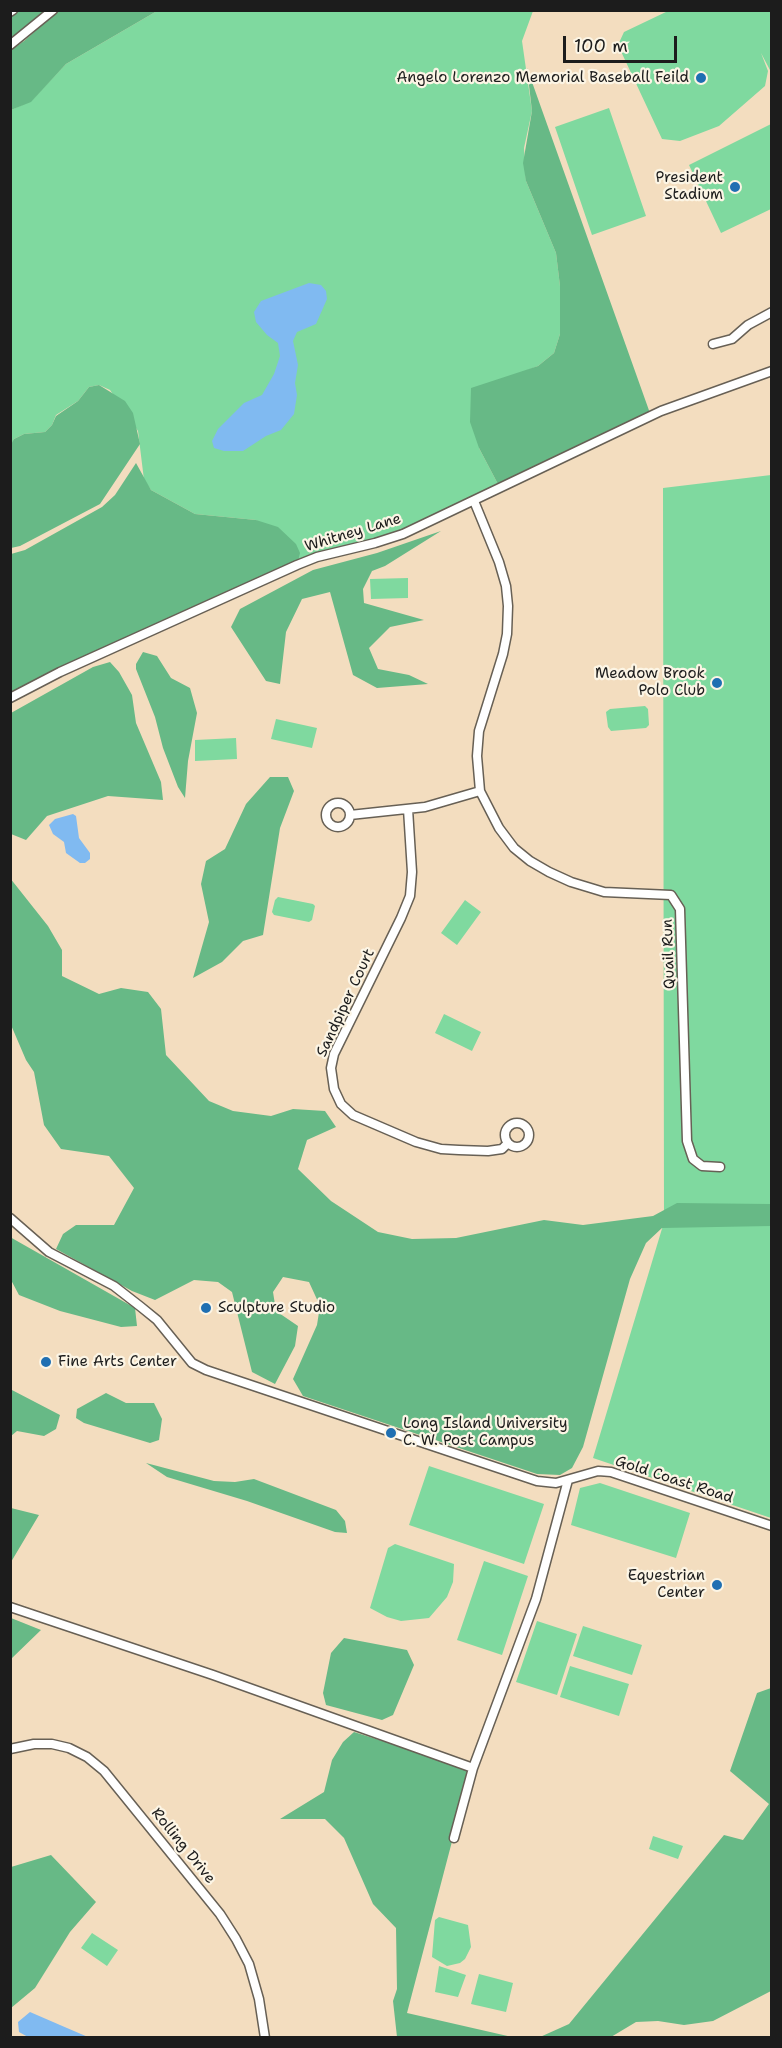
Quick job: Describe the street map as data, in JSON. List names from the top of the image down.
{
  "streets": {
    "street": [
      "Whitney Lane",
      "Quail Run",
      "Sandpiper Court",
      "Gold Coast Road",
      "Rolling Drive"
    ]
  },
  "crossings": [
    ["Whitney Lane", "Quail Run"]
  ],
  "places": [
    "Angelo Lorenzo Memorial Baseball Feild",
    "President Stadium",
    "Meadow Brook Polo Club",
    "Sculpture Studio",
    "Fine Arts Center",
    "Long Island University C. W. Post Campus",
    "Equestrian Center"
  ],
  "scale_bar": "100 m"
}
